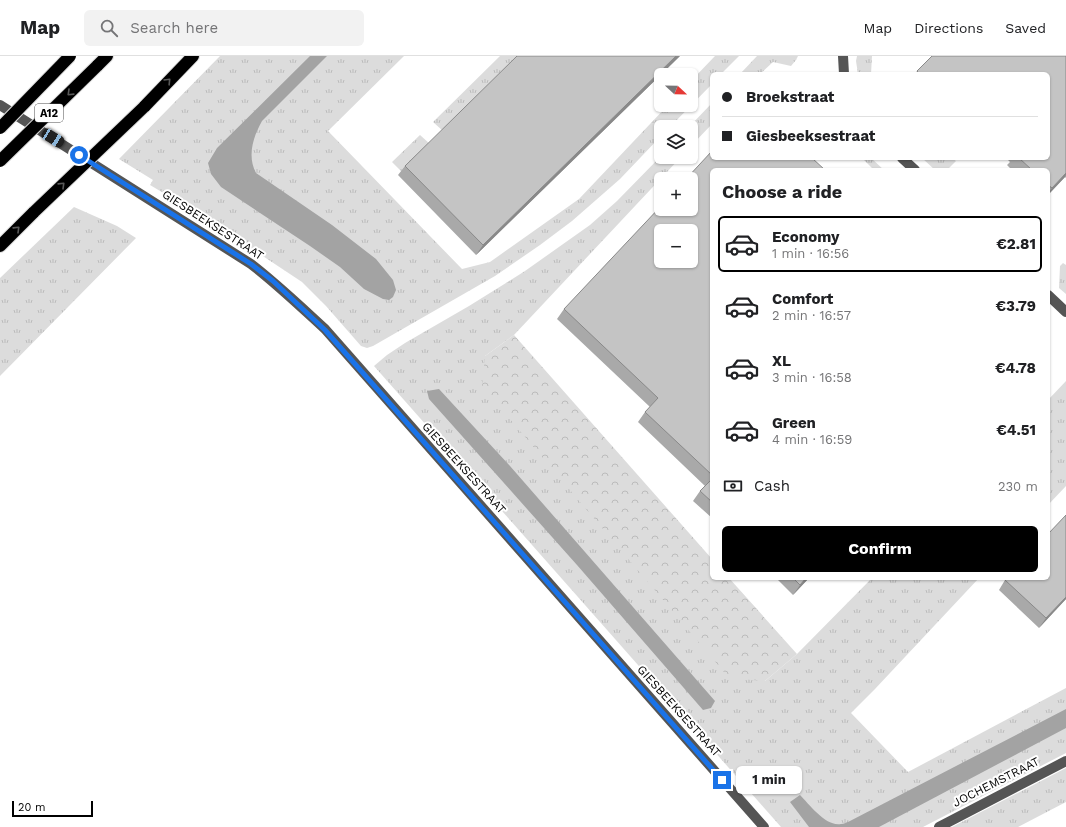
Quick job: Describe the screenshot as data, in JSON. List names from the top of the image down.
{
  "streets": {
    "highway": ["A12"],
    "street": ["GIESBEEKSESTRAAT", "JOCHEMSTRAAT"]
  },
  "scale_bar": "20 m",
  "north": "right",
  "page": {
    "header": "Map",
    "search": "Search here",
    "nav": ["Map", "Directions", "Saved"],
    "map_buttons": ["+", "−"],
    "banner": ["Broekstraat", "Giesbeeksestraat"],
    "heading": "Choose a ride",
    "list": [
      {
        "name": "Economy",
        "note": "1 min · 16:56",
        "value": "€2.81"
      },
      {
        "name": "Comfort",
        "note": "2 min · 16:57",
        "value": "€3.79"
      },
      {
        "name": "XL",
        "note": "3 min · 16:58",
        "value": "€4.78"
      },
      {
        "name": "Green",
        "note": "4 min · 16:59",
        "value": "€4.51"
      }
    ],
    "pay": ["Cash", "230 m"],
    "buttons": "Confirm",
    "bubble": "1 min",
    "scale": "20 m"
  }
}
